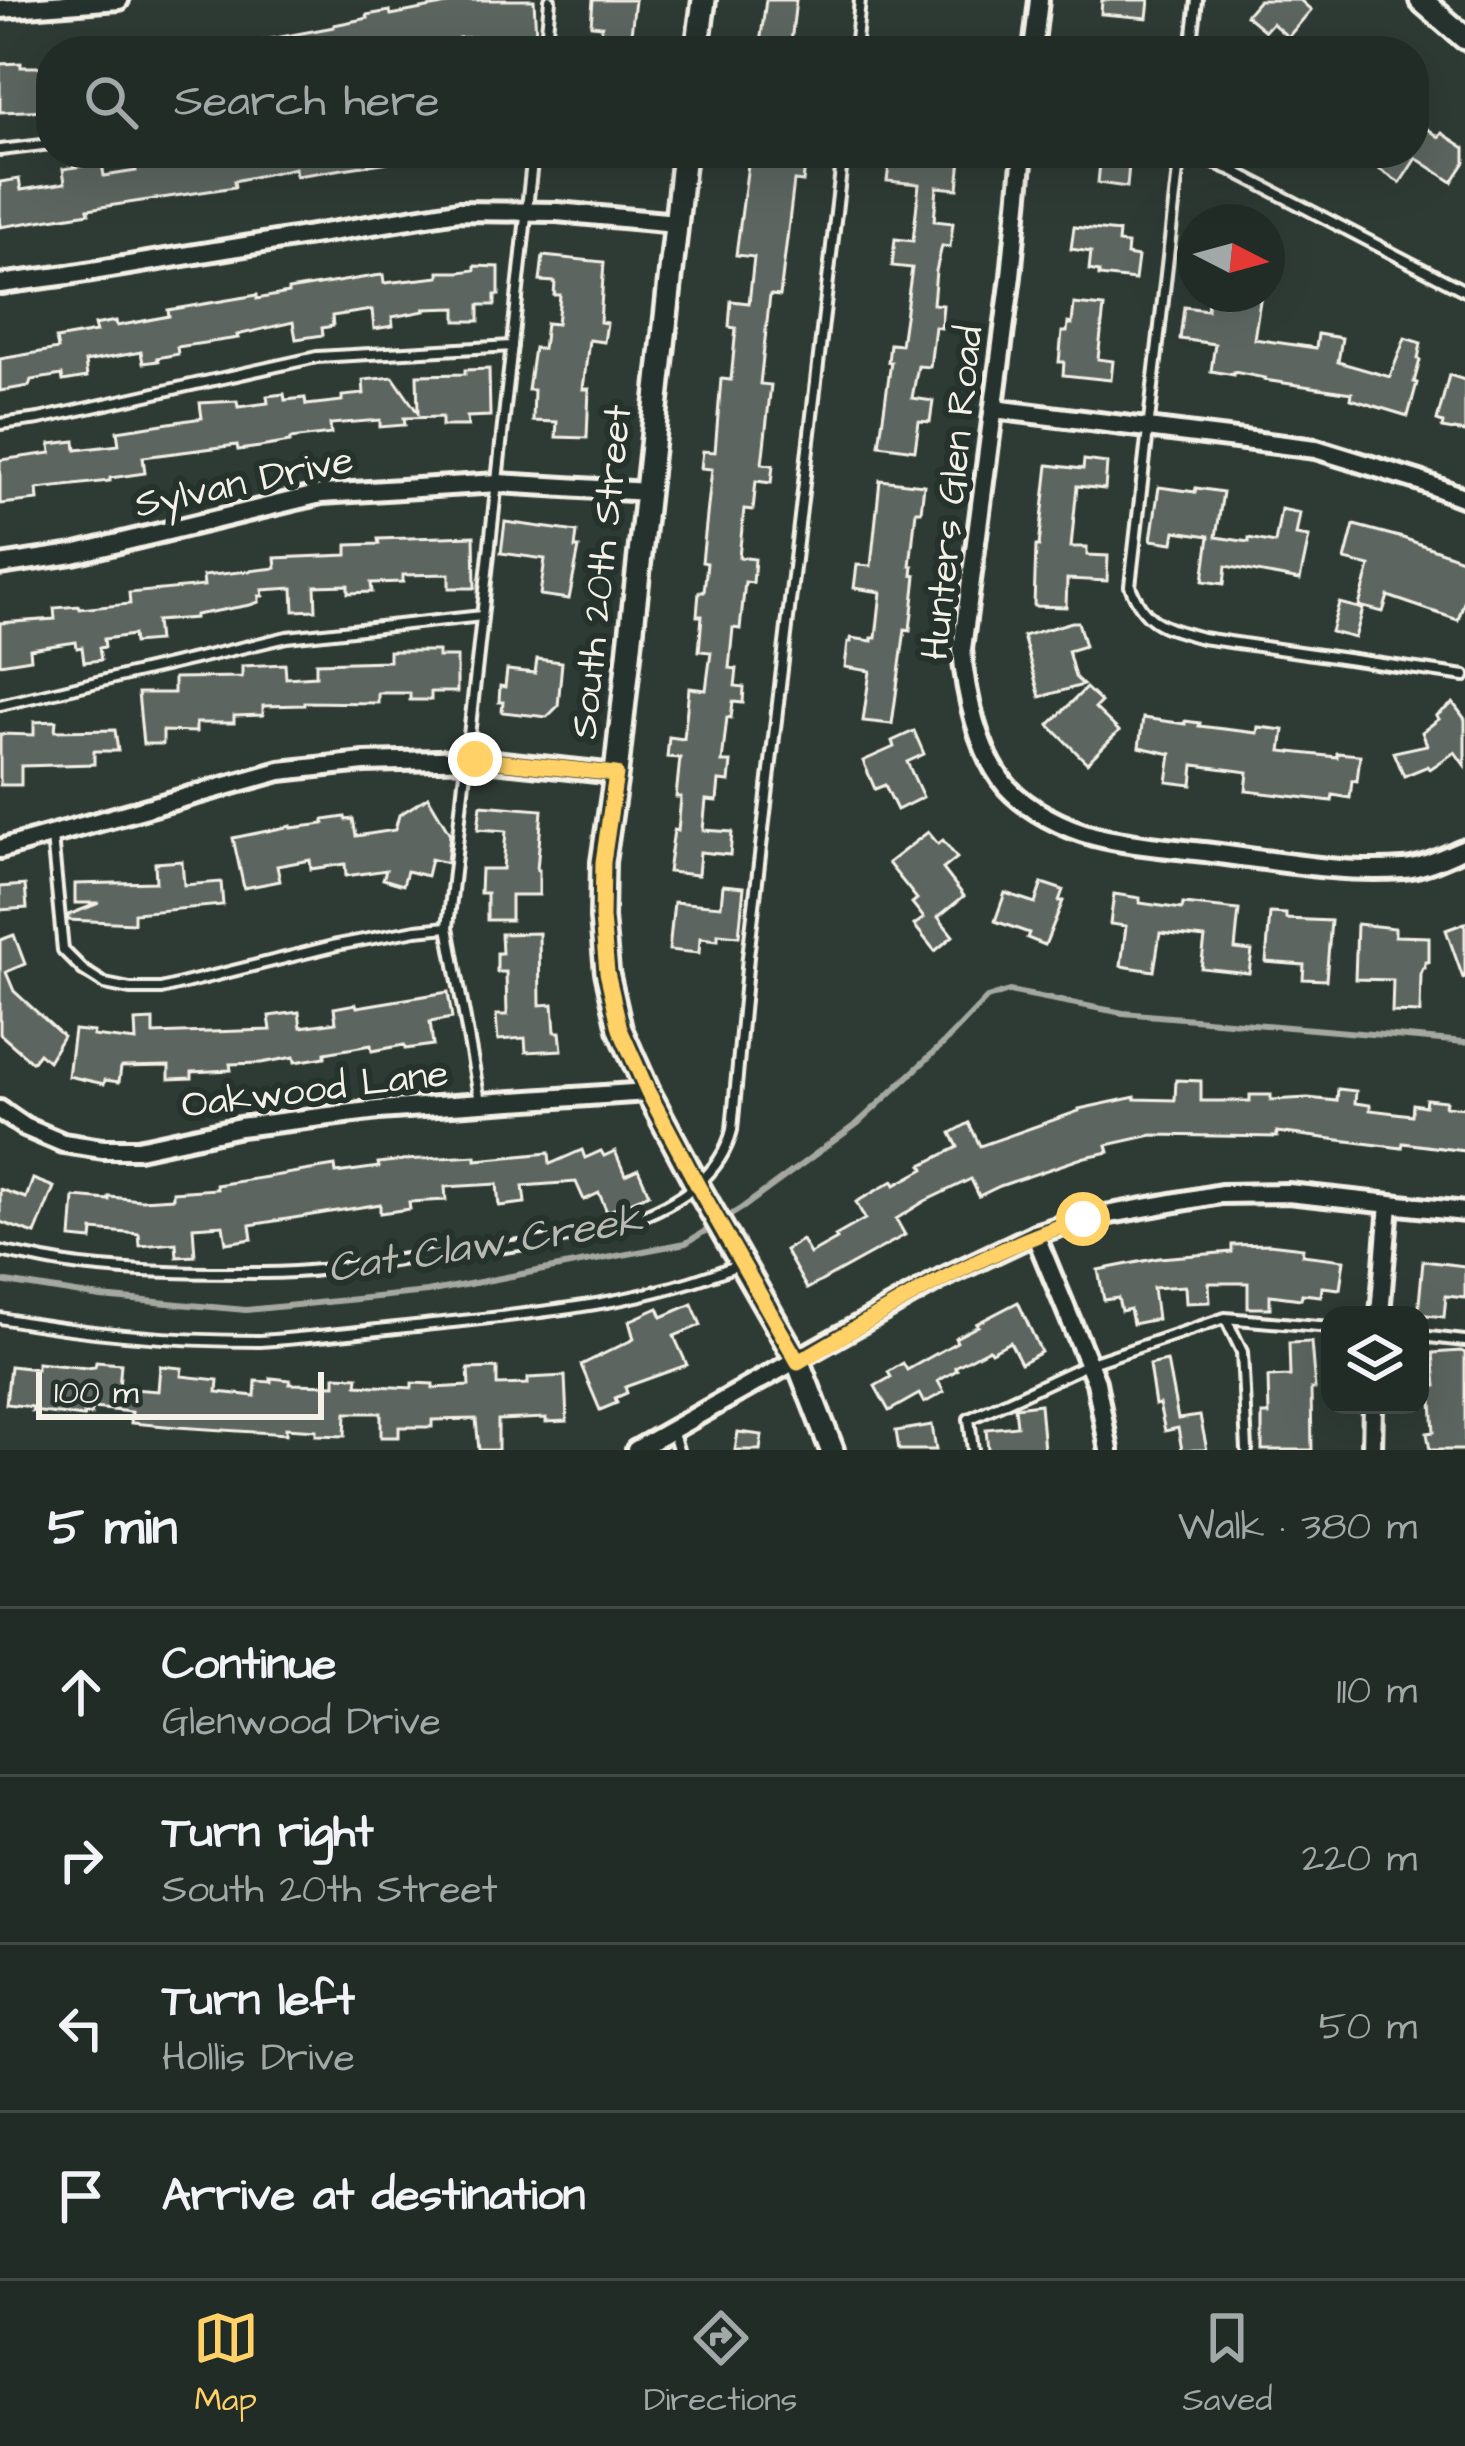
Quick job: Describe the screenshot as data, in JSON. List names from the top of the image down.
{
  "streets": {
    "street": [
      "Sylvan Drive",
      "Hunters Glen Road",
      "South 20th Street",
      "Oakwood Lane"
    ]
  },
  "crossings": [
    ["Sylvan Drive", "South 20th Street"],
    ["South 20th Street", "Oakwood Lane"]
  ],
  "water": ["Cat Claw Creek"],
  "scale_bar": "100 m",
  "north": "right",
  "page": {
    "search": "Search here",
    "scale": "100 m",
    "heading": ["5 min", "Walk · 380 m"],
    "list": [
      ["Continue", "Glenwood Drive", "110 m"],
      ["Turn right", "South 20th Street", "220 m"],
      ["Turn left", "Hollis Drive", "50 m"],
      "Arrive at destination"
    ],
    "nav": ["Map", "Directions", "Saved"]
  }
}
